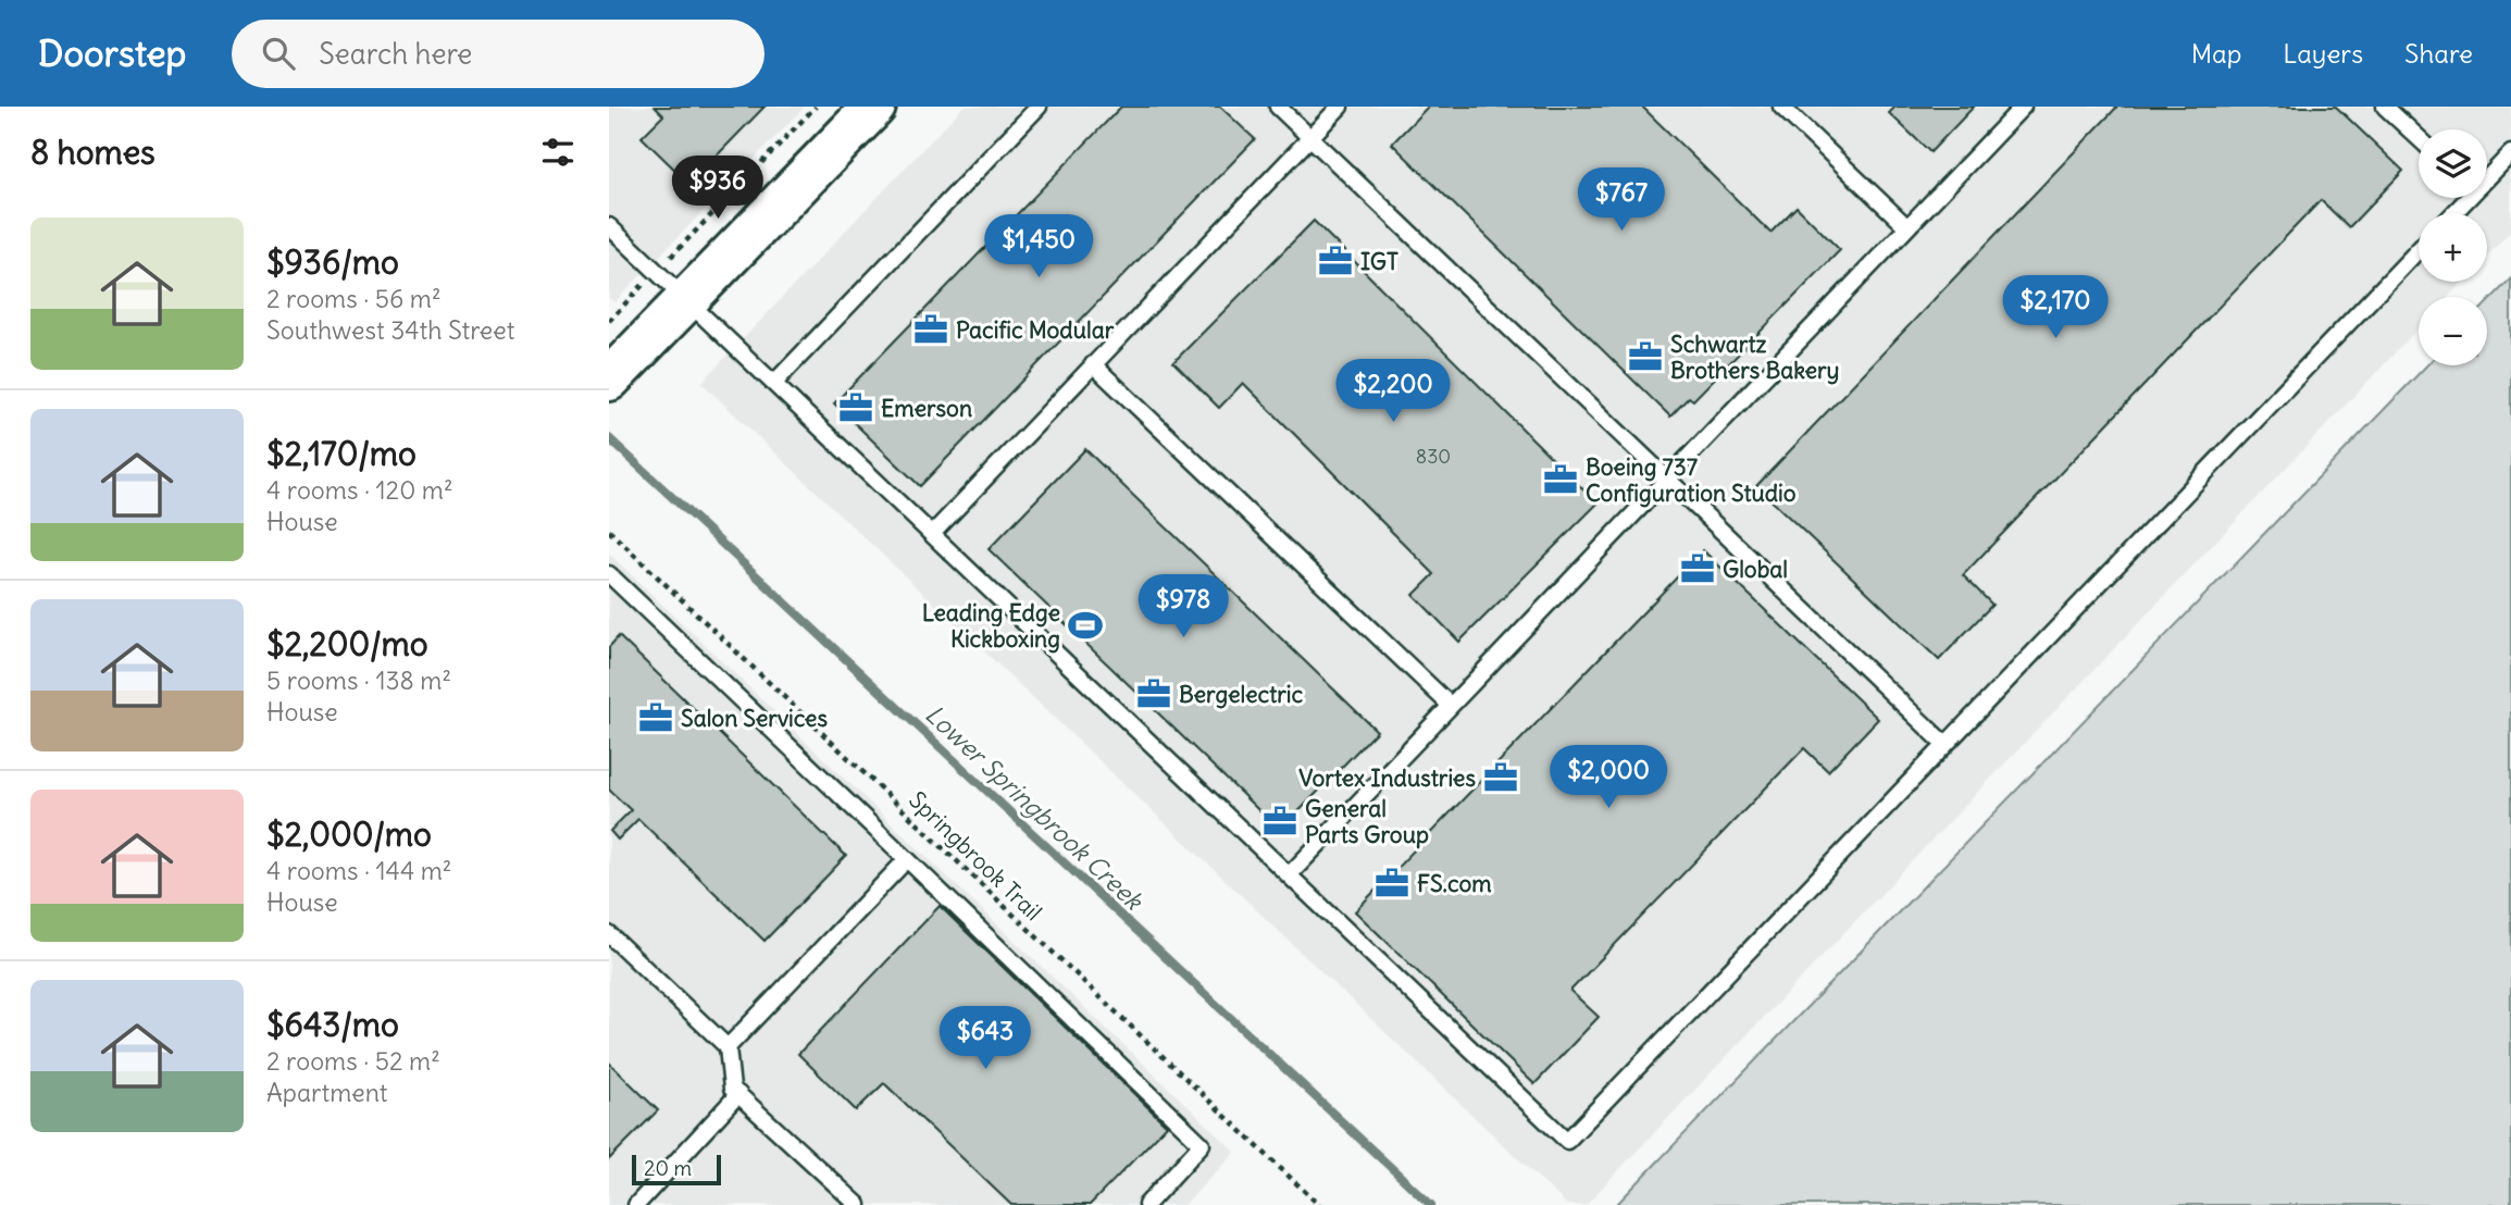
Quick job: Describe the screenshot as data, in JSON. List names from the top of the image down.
{
  "streets": {
    "path": ["Springbrook Trail"]
  },
  "water": ["Lower Springbrook Creek"],
  "places": {
    "office": [
      "IGT",
      "Pacific Modular",
      "Schwartz Brothers Bakery",
      "Emerson",
      "Boeing 737 Configuration Studio",
      "Global",
      "Bergelectric",
      "Salon Services",
      "Vortex Industries",
      "General Parts Group",
      "FS.com"
    ],
    "sports": ["Leading Edge Kickboxing"]
  },
  "house_numbers": ["830"],
  "scale_bar": "20 m",
  "page": {
    "header": "Doorstep",
    "search": "Search here",
    "nav": ["Map", "Layers", "Share"],
    "heading": "8 homes",
    "map_buttons": ["+", "−"],
    "price": [
      "$936",
      "$767",
      "$1,450",
      "$2,170",
      "$2,200",
      "$978",
      "$2,000",
      "$643"
    ],
    "list": [
      {
        "name": "$936/mo",
        "note": "2 rooms · 56 m² · Southwest 34th Street"
      },
      {
        "name": "$2,170/mo",
        "note": "4 rooms · 120 m² · House"
      },
      {
        "name": "$2,200/mo",
        "note": "5 rooms · 138 m² · House"
      },
      {
        "name": "$2,000/mo",
        "note": "4 rooms · 144 m² · House"
      },
      {
        "name": "$643/mo",
        "note": "2 rooms · 52 m² · Apartment"
      }
    ],
    "scale": "20 m"
  }
}
